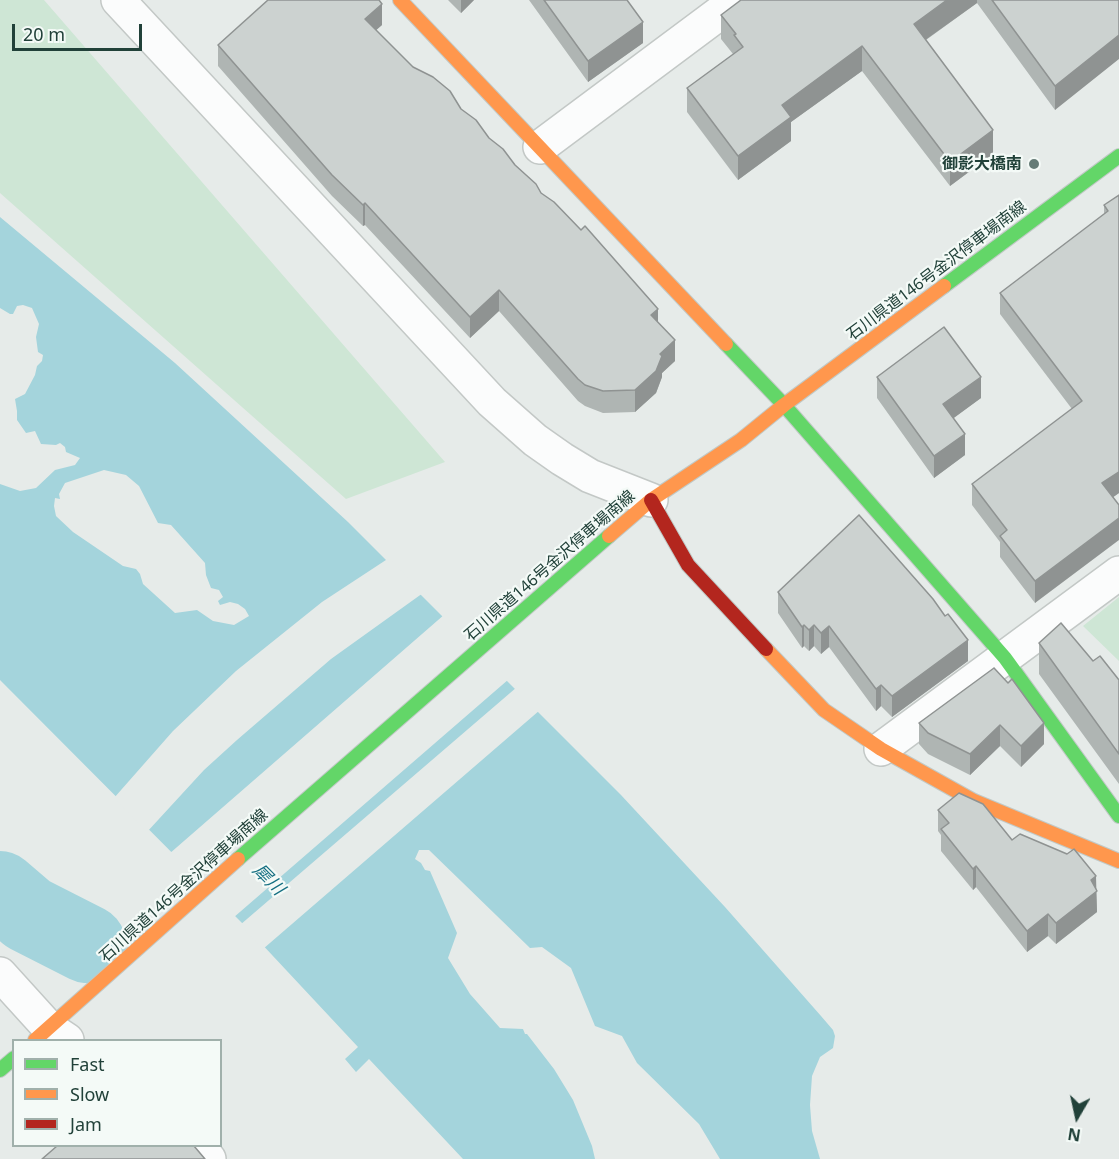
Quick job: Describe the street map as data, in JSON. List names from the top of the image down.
{
  "streets": {
    "street": ["石川県道146号金沢停車場南線"]
  },
  "water": ["犀川"],
  "places": ["御影大橋南"],
  "legend": ["Fast", "Slow", "Jam"],
  "scale_bar": "20 m",
  "north": "bottom"
}
